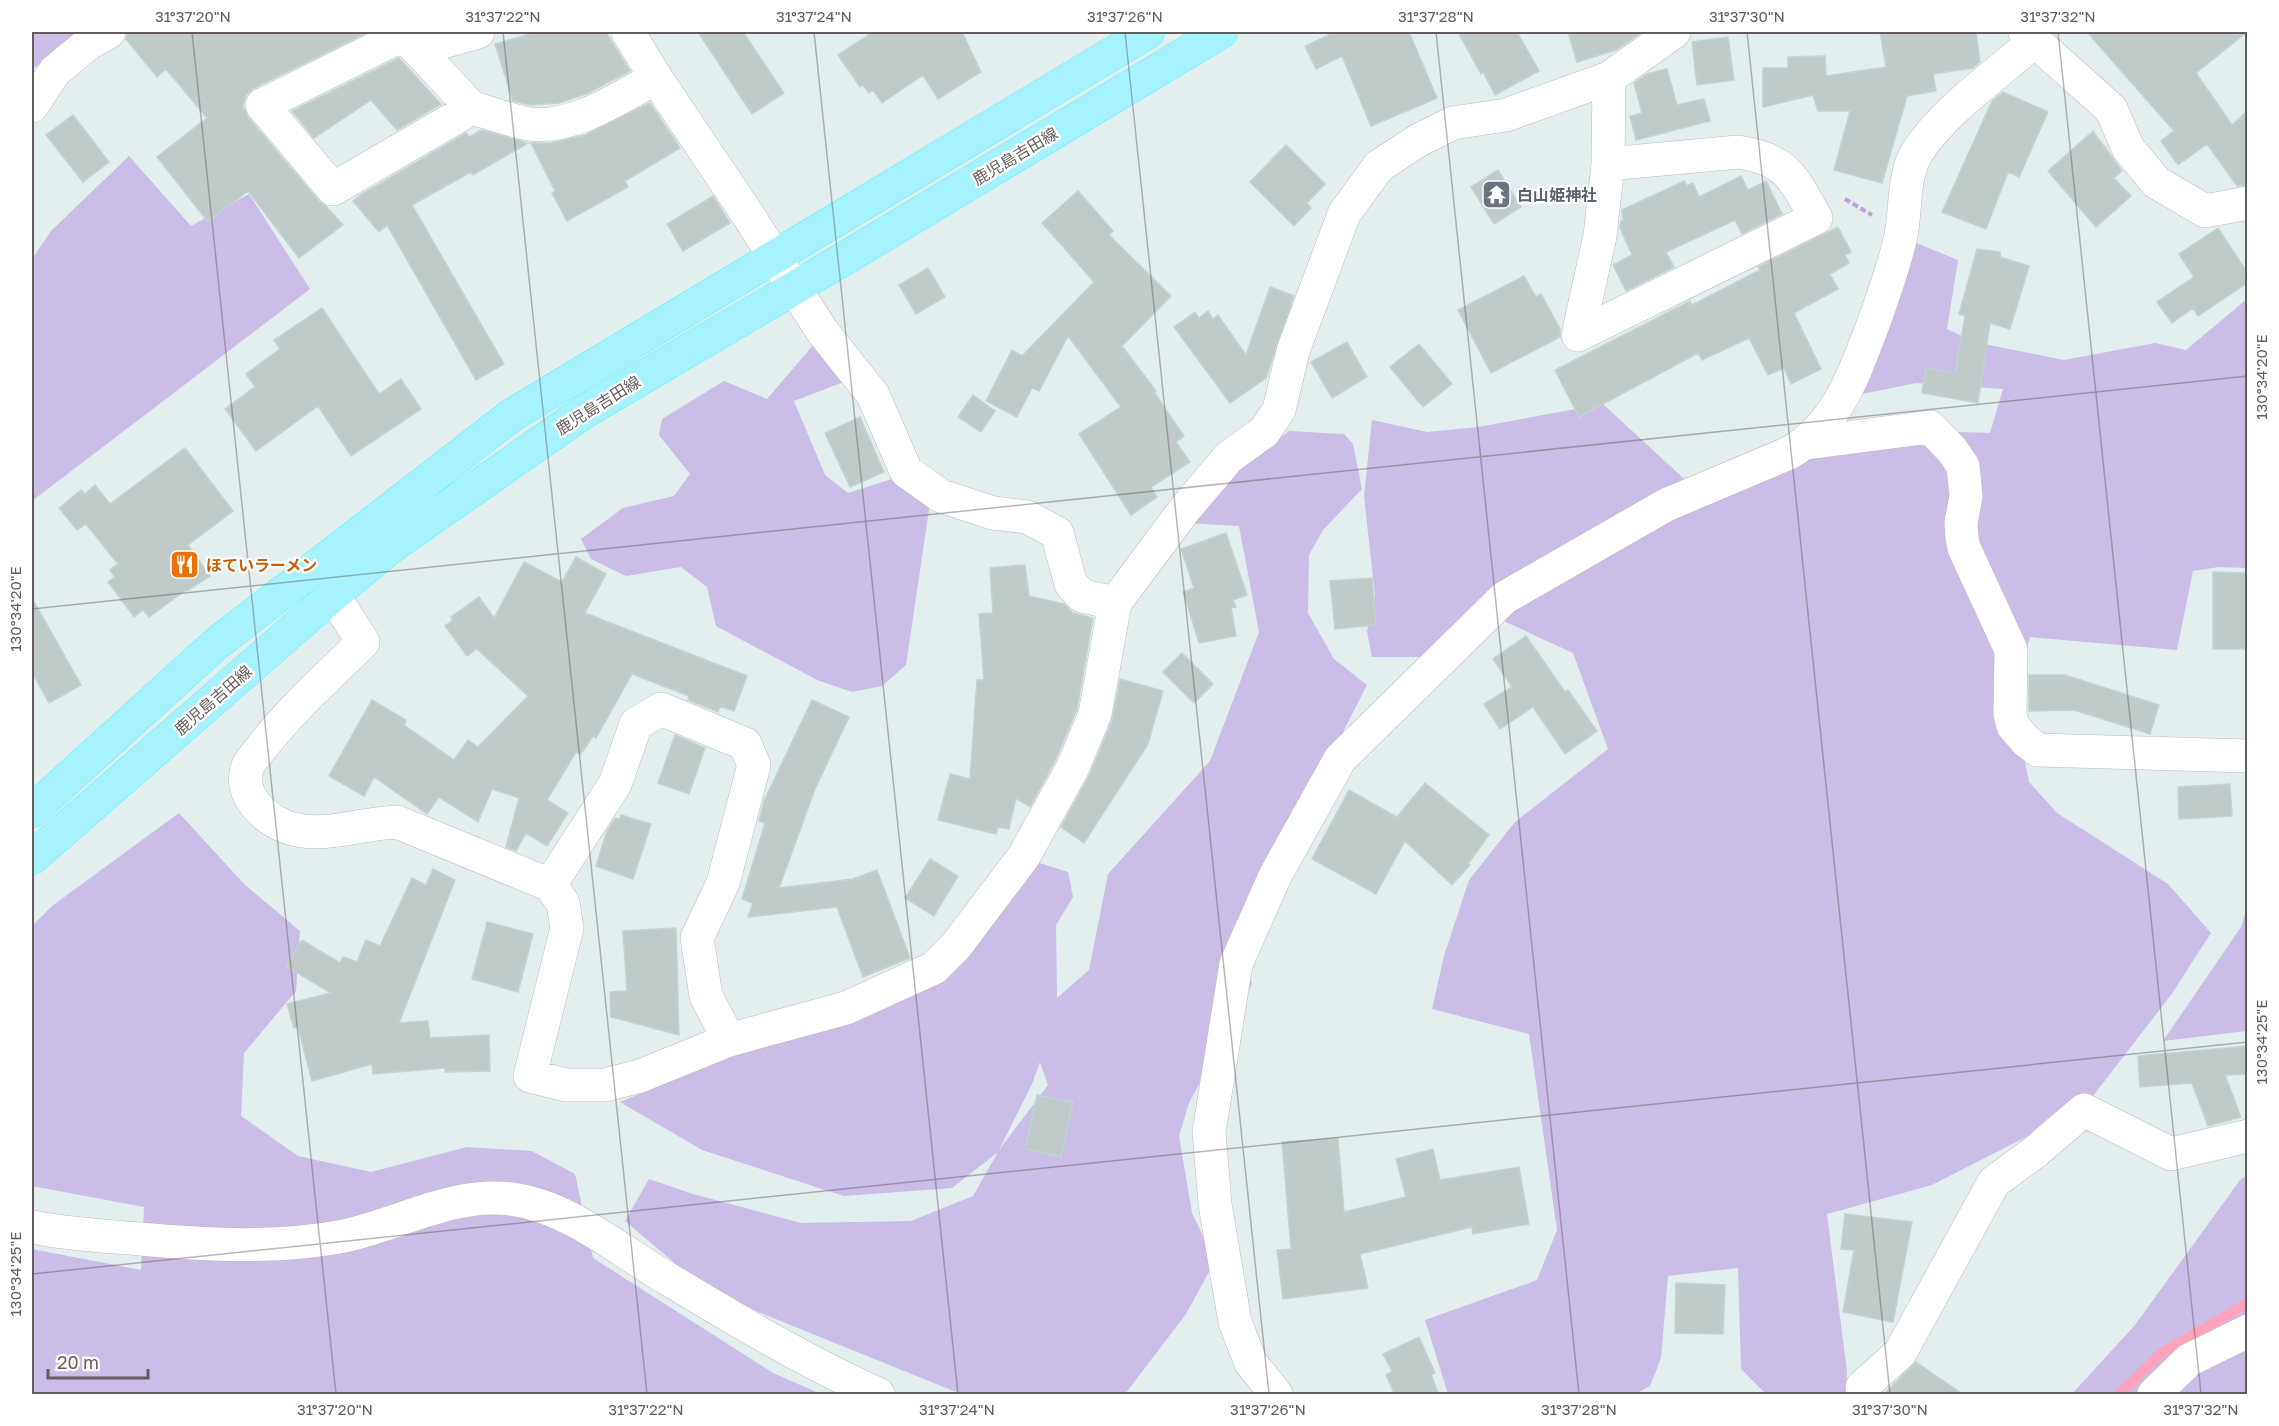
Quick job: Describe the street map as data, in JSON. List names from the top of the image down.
{
  "streets": {
    "main road": ["鹿児島吉田線"]
  },
  "places": {
    "temple": ["白山姫神社"],
    "restaurant": ["ほていラーメン"]
  },
  "scale_bar": "20 m",
  "coordinates": [
    "31°37'20\"N",
    "31°37'22\"N",
    "31°37'24\"N",
    "31°37'26\"N",
    "31°37'28\"N",
    "31°37'30\"N",
    "31°37'32\"N",
    "130°34'20\"E",
    "130°34'25\"E"
  ]
}
